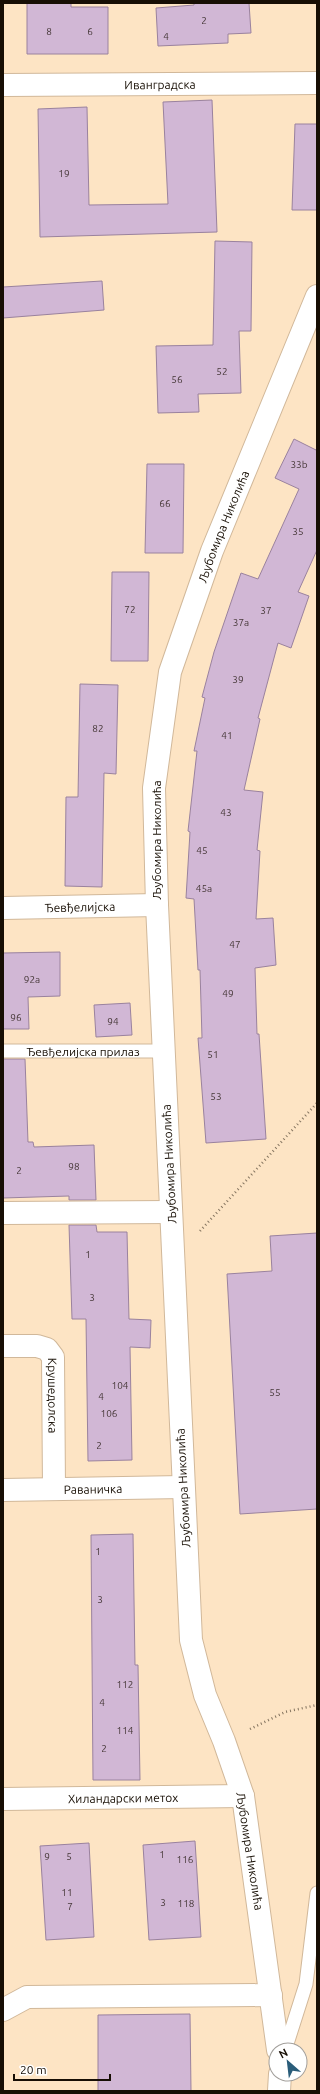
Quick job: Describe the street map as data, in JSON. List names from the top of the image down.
{
  "streets": {
    "street": [
      "Иванградска",
      "Љубомира Николића",
      "Ђевђелијска",
      "Крушедолска",
      "Раваничка",
      "Хиландарски метох"
    ],
    "lane": ["Ђевђелијска прилаз"]
  },
  "crossings": [
    ["Љубомира Николића", "Ђевђелијска"],
    ["Љубомира Николића", "Ђевђелијска прилаз"],
    ["Љубомира Николића", "Раваничка"],
    ["Љубомира Николића", "Хиландарски метох"],
    ["Крушедолска", "Раваничка"]
  ],
  "house_numbers": [
    "2",
    "8",
    "6",
    "4",
    "19",
    "52",
    "56",
    "33b",
    "66",
    "35",
    "72",
    "37",
    "37a",
    "39",
    "82",
    "41",
    "43",
    "45",
    "45a",
    "47",
    "92a",
    "49",
    "96",
    "94",
    "51",
    "53",
    "98",
    "2",
    "1",
    "3",
    "104",
    "55",
    "4",
    "106",
    "2",
    "1",
    "3",
    "112",
    "4",
    "114",
    "2",
    "1",
    "9",
    "5",
    "116",
    "11",
    "3",
    "118",
    "7"
  ],
  "scale_bar": "20 m",
  "north": "top left"
}
